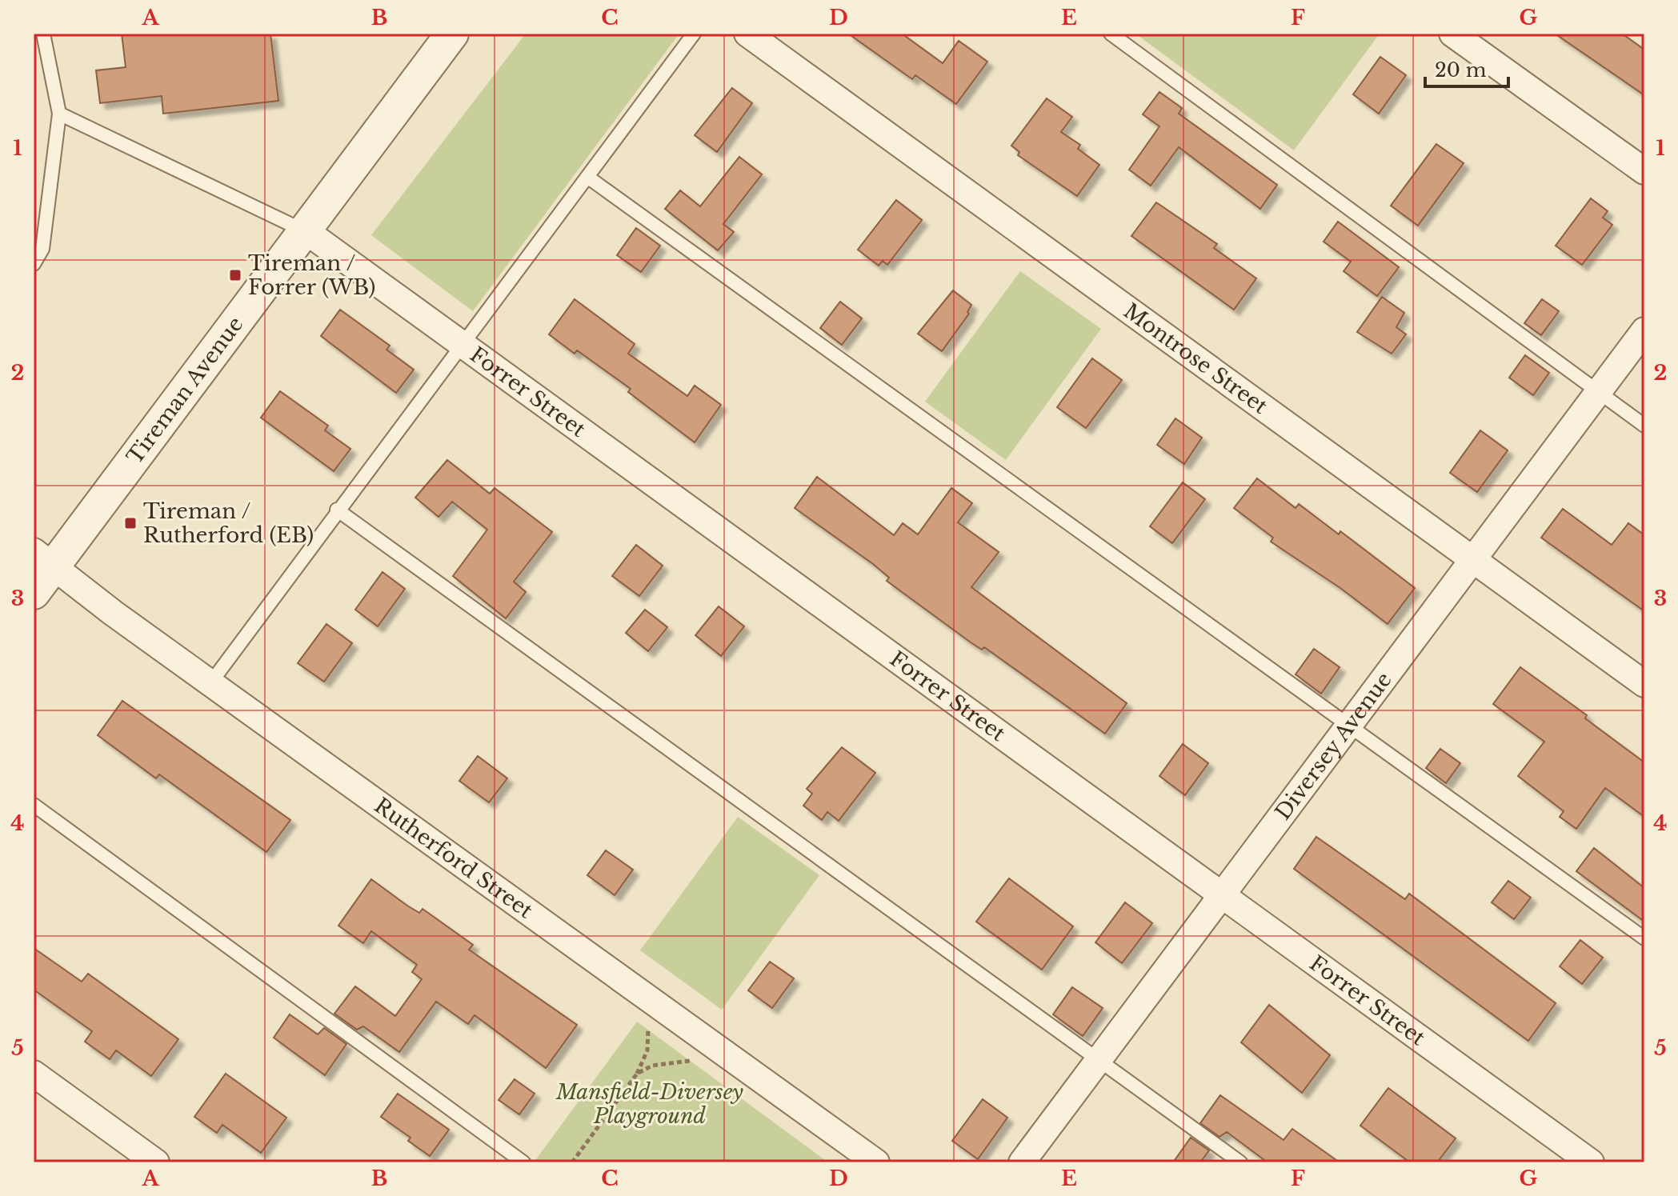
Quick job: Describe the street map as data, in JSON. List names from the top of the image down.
{
  "streets": {
    "street": [
      "Montrose Street",
      "Tireman Avenue",
      "Forrer Street",
      "Diversey Avenue",
      "Rutherford Street"
    ]
  },
  "crossings": [
    ["Montrose Street", "Diversey Avenue"],
    ["Tireman Avenue", "Forrer Street"],
    ["Tireman Avenue", "Rutherford Street"],
    ["Forrer Street", "Diversey Avenue"]
  ],
  "parks": ["Mansfield-Diversey Playground"],
  "places": {
    "transit": ["Tireman / Forrer (WB)", "Tireman / Rutherford (EB)"]
  },
  "scale_bar": "20 m",
  "grid": {
    "columns": [
      "A",
      "B",
      "C",
      "D",
      "E",
      "F",
      "G"
    ],
    "rows": [
      "1",
      "2",
      "3",
      "4",
      "5"
    ]
  }
}
